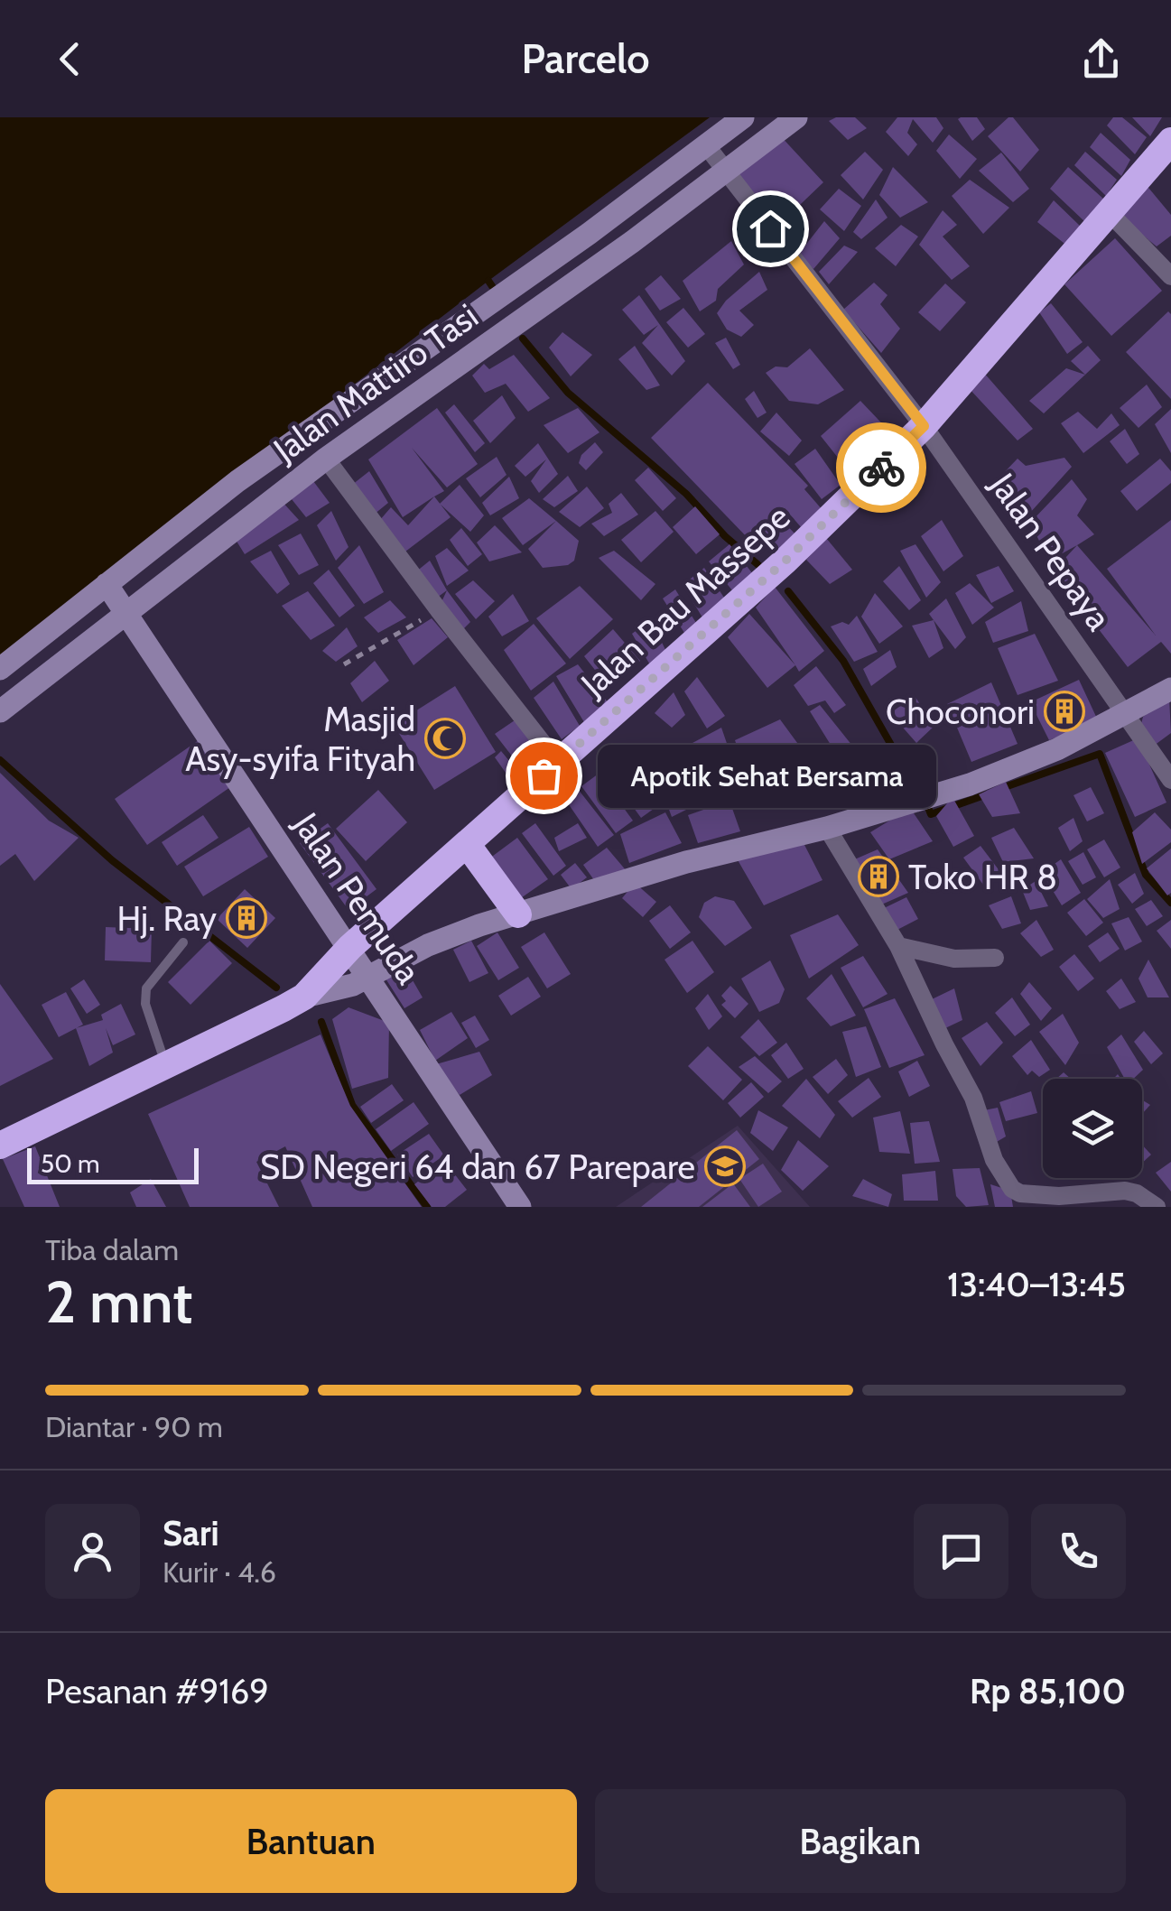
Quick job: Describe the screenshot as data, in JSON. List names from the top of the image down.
{
  "streets": {
    "highway": ["Jalan Bau Massepe"],
    "main road": ["Jalan Mattiro Tasi", "Jalan Pemuda"],
    "street": ["Jalan Pepaya"]
  },
  "crossings": [
    ["Jalan Mattiro Tasi", "Jalan Pepaya"],
    ["Jalan Mattiro Tasi", "Jalan Pemuda"],
    ["Jalan Pepaya", "Jalan Bau Massepe"],
    ["Jalan Bau Massepe", "Jalan Pemuda"]
  ],
  "places": {
    "building": ["Choconori", "Toko HR 8", "Hj. Ray"],
    "mosque": ["Masjid Asy-syifa Fityah"],
    "other": ["Apotik Sehat Bersama"],
    "school or university": ["SD Negeri 64 dan 67 Parepare"]
  },
  "scale_bar": "50 m",
  "page": {
    "header": "Parcelo",
    "bubble": "Apotik Sehat Bersama",
    "scale": "50 m",
    "heading": ["2 mnt", "Tiba dalam", "13:40–13:45"],
    "panel": [
      "Sari",
      "Kurir · 4.6",
      "Pesanan #9169",
      "Rp 85,100"
    ],
    "bar": "Diantar · 90 m",
    "buttons": ["Bantuan", "Bagikan"]
  }
}
